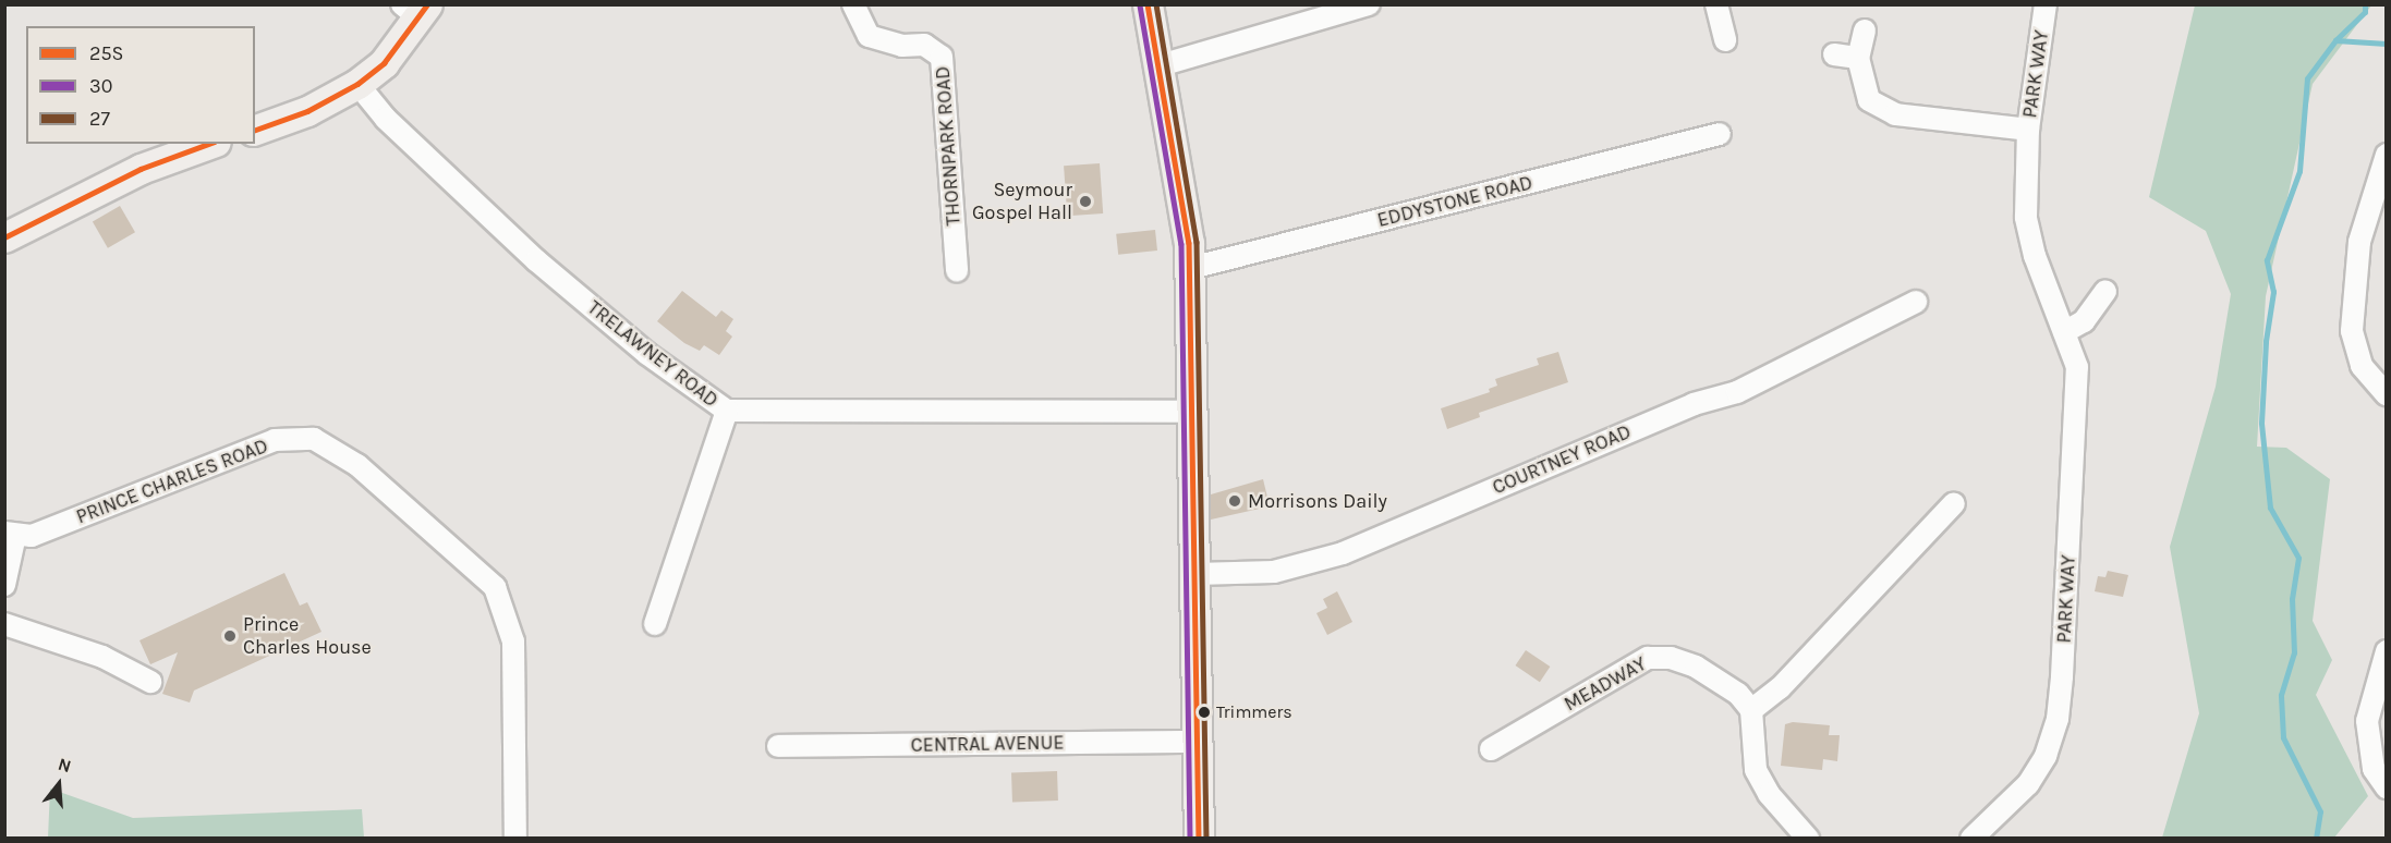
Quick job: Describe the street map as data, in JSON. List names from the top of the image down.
{
  "streets": {
    "street": [
      "PARK WAY",
      "THORNPARK ROAD",
      "EDDYSTONE ROAD",
      "TRELAWNEY ROAD",
      "COURTNEY ROAD",
      "PRINCE CHARLES ROAD",
      "MEADWAY",
      "CENTRAL AVENUE"
    ]
  },
  "places": [
    "Seymour Gospel Hall",
    "Morrisons Daily",
    "Prince Charles House",
    "Trimmers"
  ],
  "lines": ["transit line 25S", "transit line 27", "transit line 30"],
  "legend": ["25S", "30", "27"],
  "north": "top"
}
